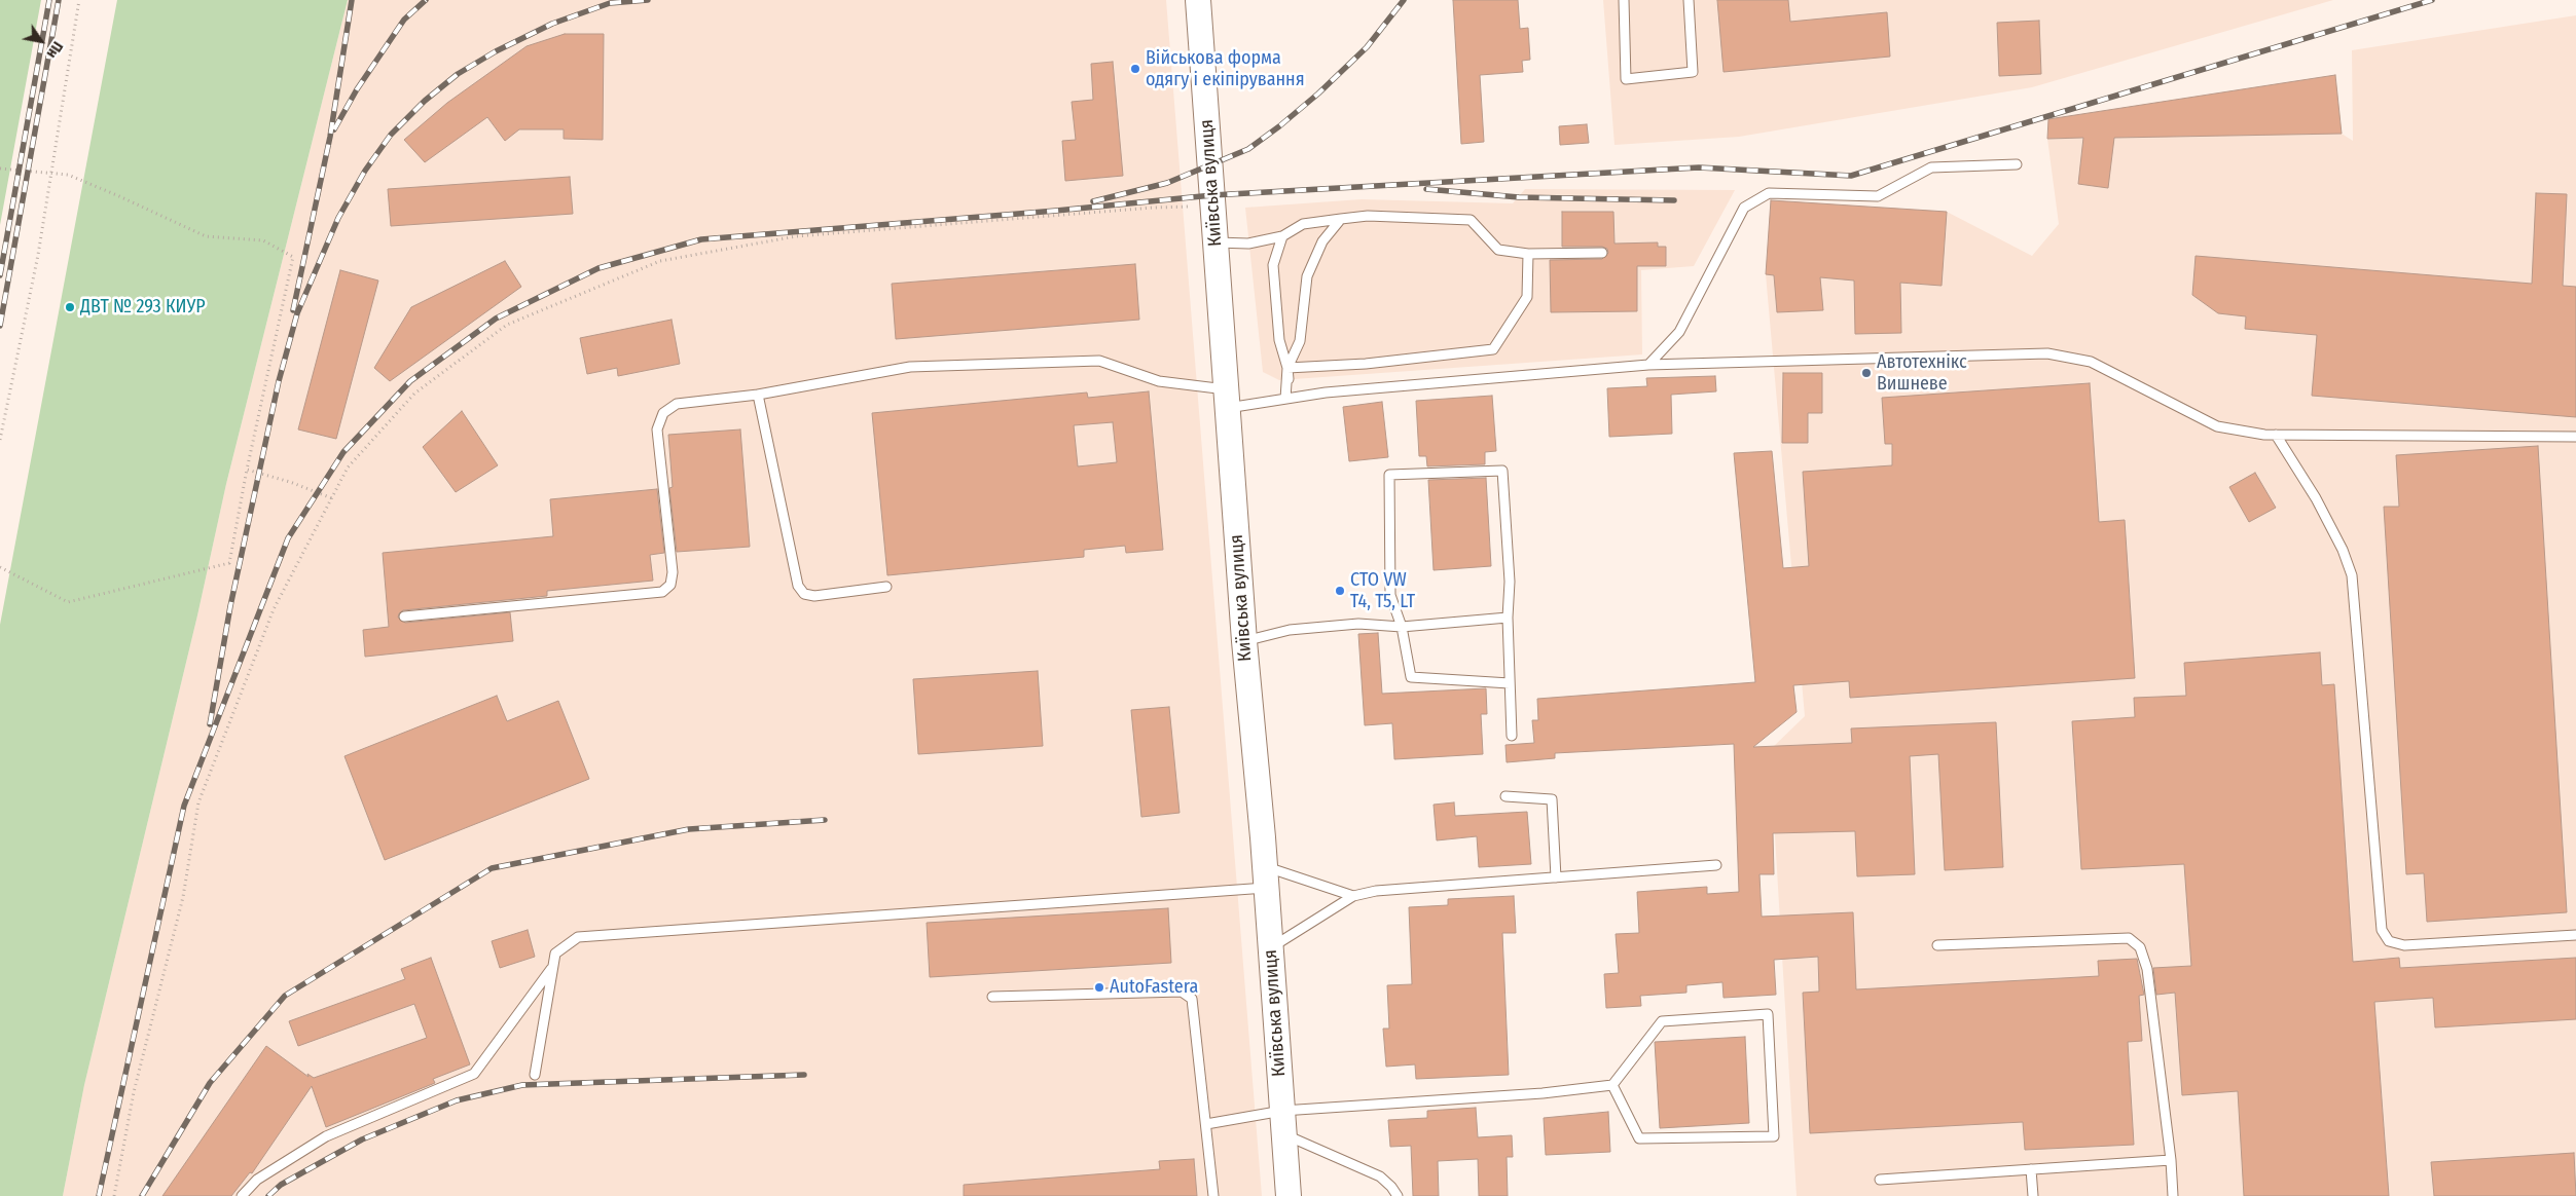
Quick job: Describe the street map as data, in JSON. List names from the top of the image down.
{
  "streets": {
    "main road": ["Київська вулиця"]
  },
  "places": [
    "Військова форма одягу і екіпірування",
    "ДВТ № 293 КИУР",
    "Автотехнікс Вишневе",
    "СТО VW T4, T5, LT",
    "AutoFastera"
  ],
  "north": "bottom right"
}
